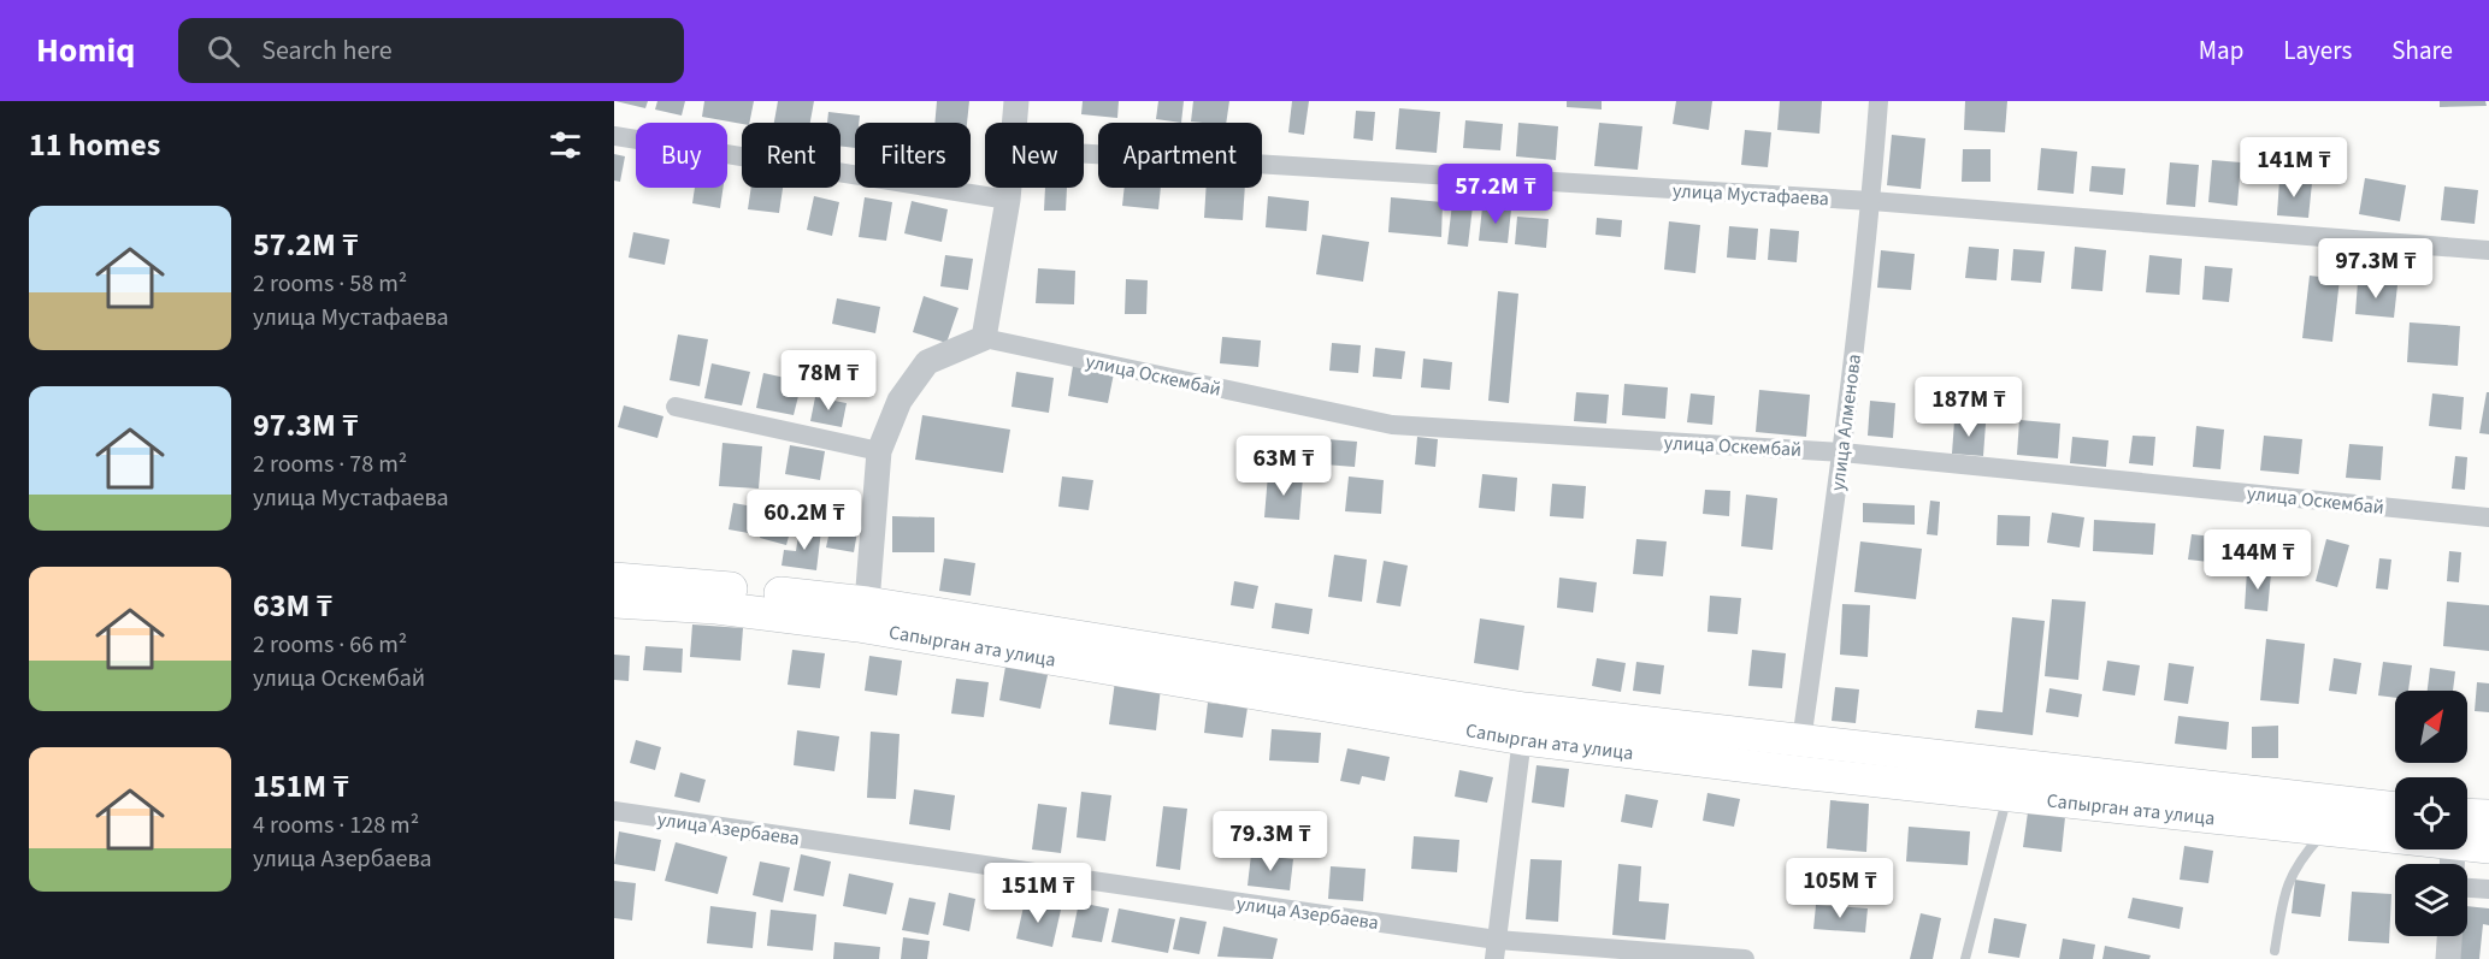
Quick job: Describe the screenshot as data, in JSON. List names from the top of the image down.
{
  "streets": {
    "main road": ["Сапырган ата улица"],
    "street": [
      "улица Мустафаева",
      "улица Оскембай",
      "улица Алменова",
      "улица Азербаева"
    ]
  },
  "crossings": [
    ["улица Мустафаева", "улица Алменова"],
    ["улица Оскембай", "улица Алменова"],
    ["улица Алменова", "Сапырган ата улица"]
  ],
  "north": "top right",
  "page": {
    "header": "Homiq",
    "search": "Search here",
    "nav": ["Map", "Layers", "Share"],
    "heading": "11 homes",
    "chip": [
      "Buy",
      "Rent",
      "Filters",
      "New",
      "Apartment"
    ],
    "price": [
      "141M ₸",
      "57.2M ₸",
      "97.3M ₸",
      "78M ₸",
      "187M ₸",
      "63M ₸",
      "60.2M ₸",
      "144M ₸",
      "79.3M ₸",
      "105M ₸",
      "151M ₸"
    ],
    "list": [
      {
        "name": "57.2M ₸",
        "note": "2 rooms · 58 m² · улица Мустафаева"
      },
      {
        "name": "97.3M ₸",
        "note": "2 rooms · 78 m² · улица Мустафаева"
      },
      {
        "name": "63M ₸",
        "note": "2 rooms · 66 m² · улица Оскембай"
      },
      {
        "name": "151M ₸",
        "note": "4 rooms · 128 m² · улица Азербаева"
      }
    ]
  }
}
